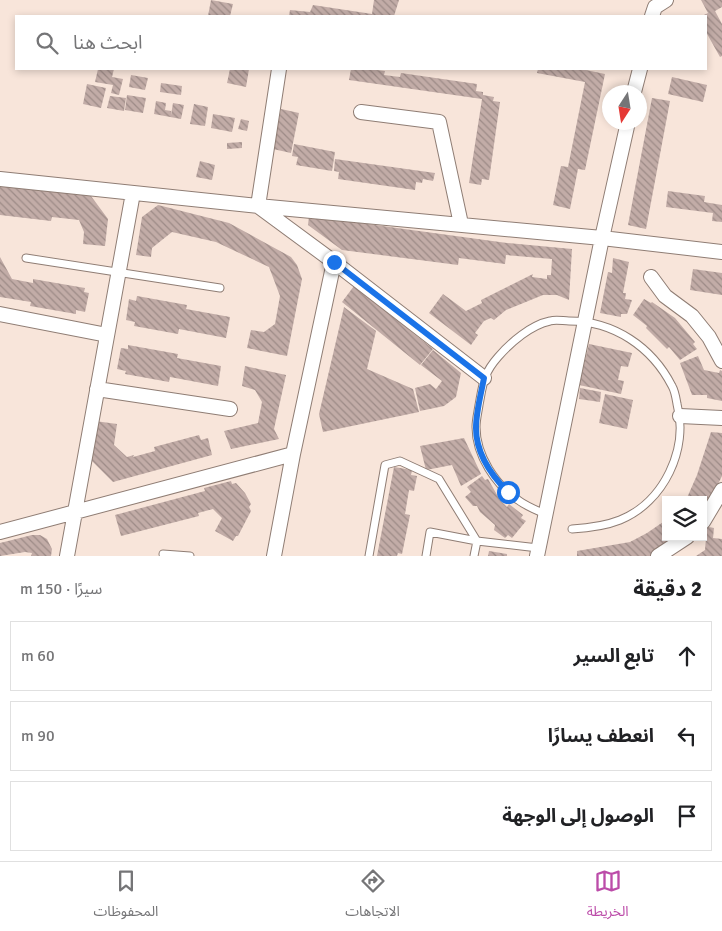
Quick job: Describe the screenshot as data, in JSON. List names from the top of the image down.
{
  "north": "bottom",
  "page": {
    "search": "ابحث هنا",
    "heading": ["2 دقيقة", "سيرًا · 150 m"],
    "list": [
      ["تابع السير", "60 m"],
      ["انعطف يسارًا", "90 m"],
      "الوصول إلى الوجهة"
    ],
    "nav": ["الخريطة", "الاتجاهات", "المحفوظات"]
  }
}
